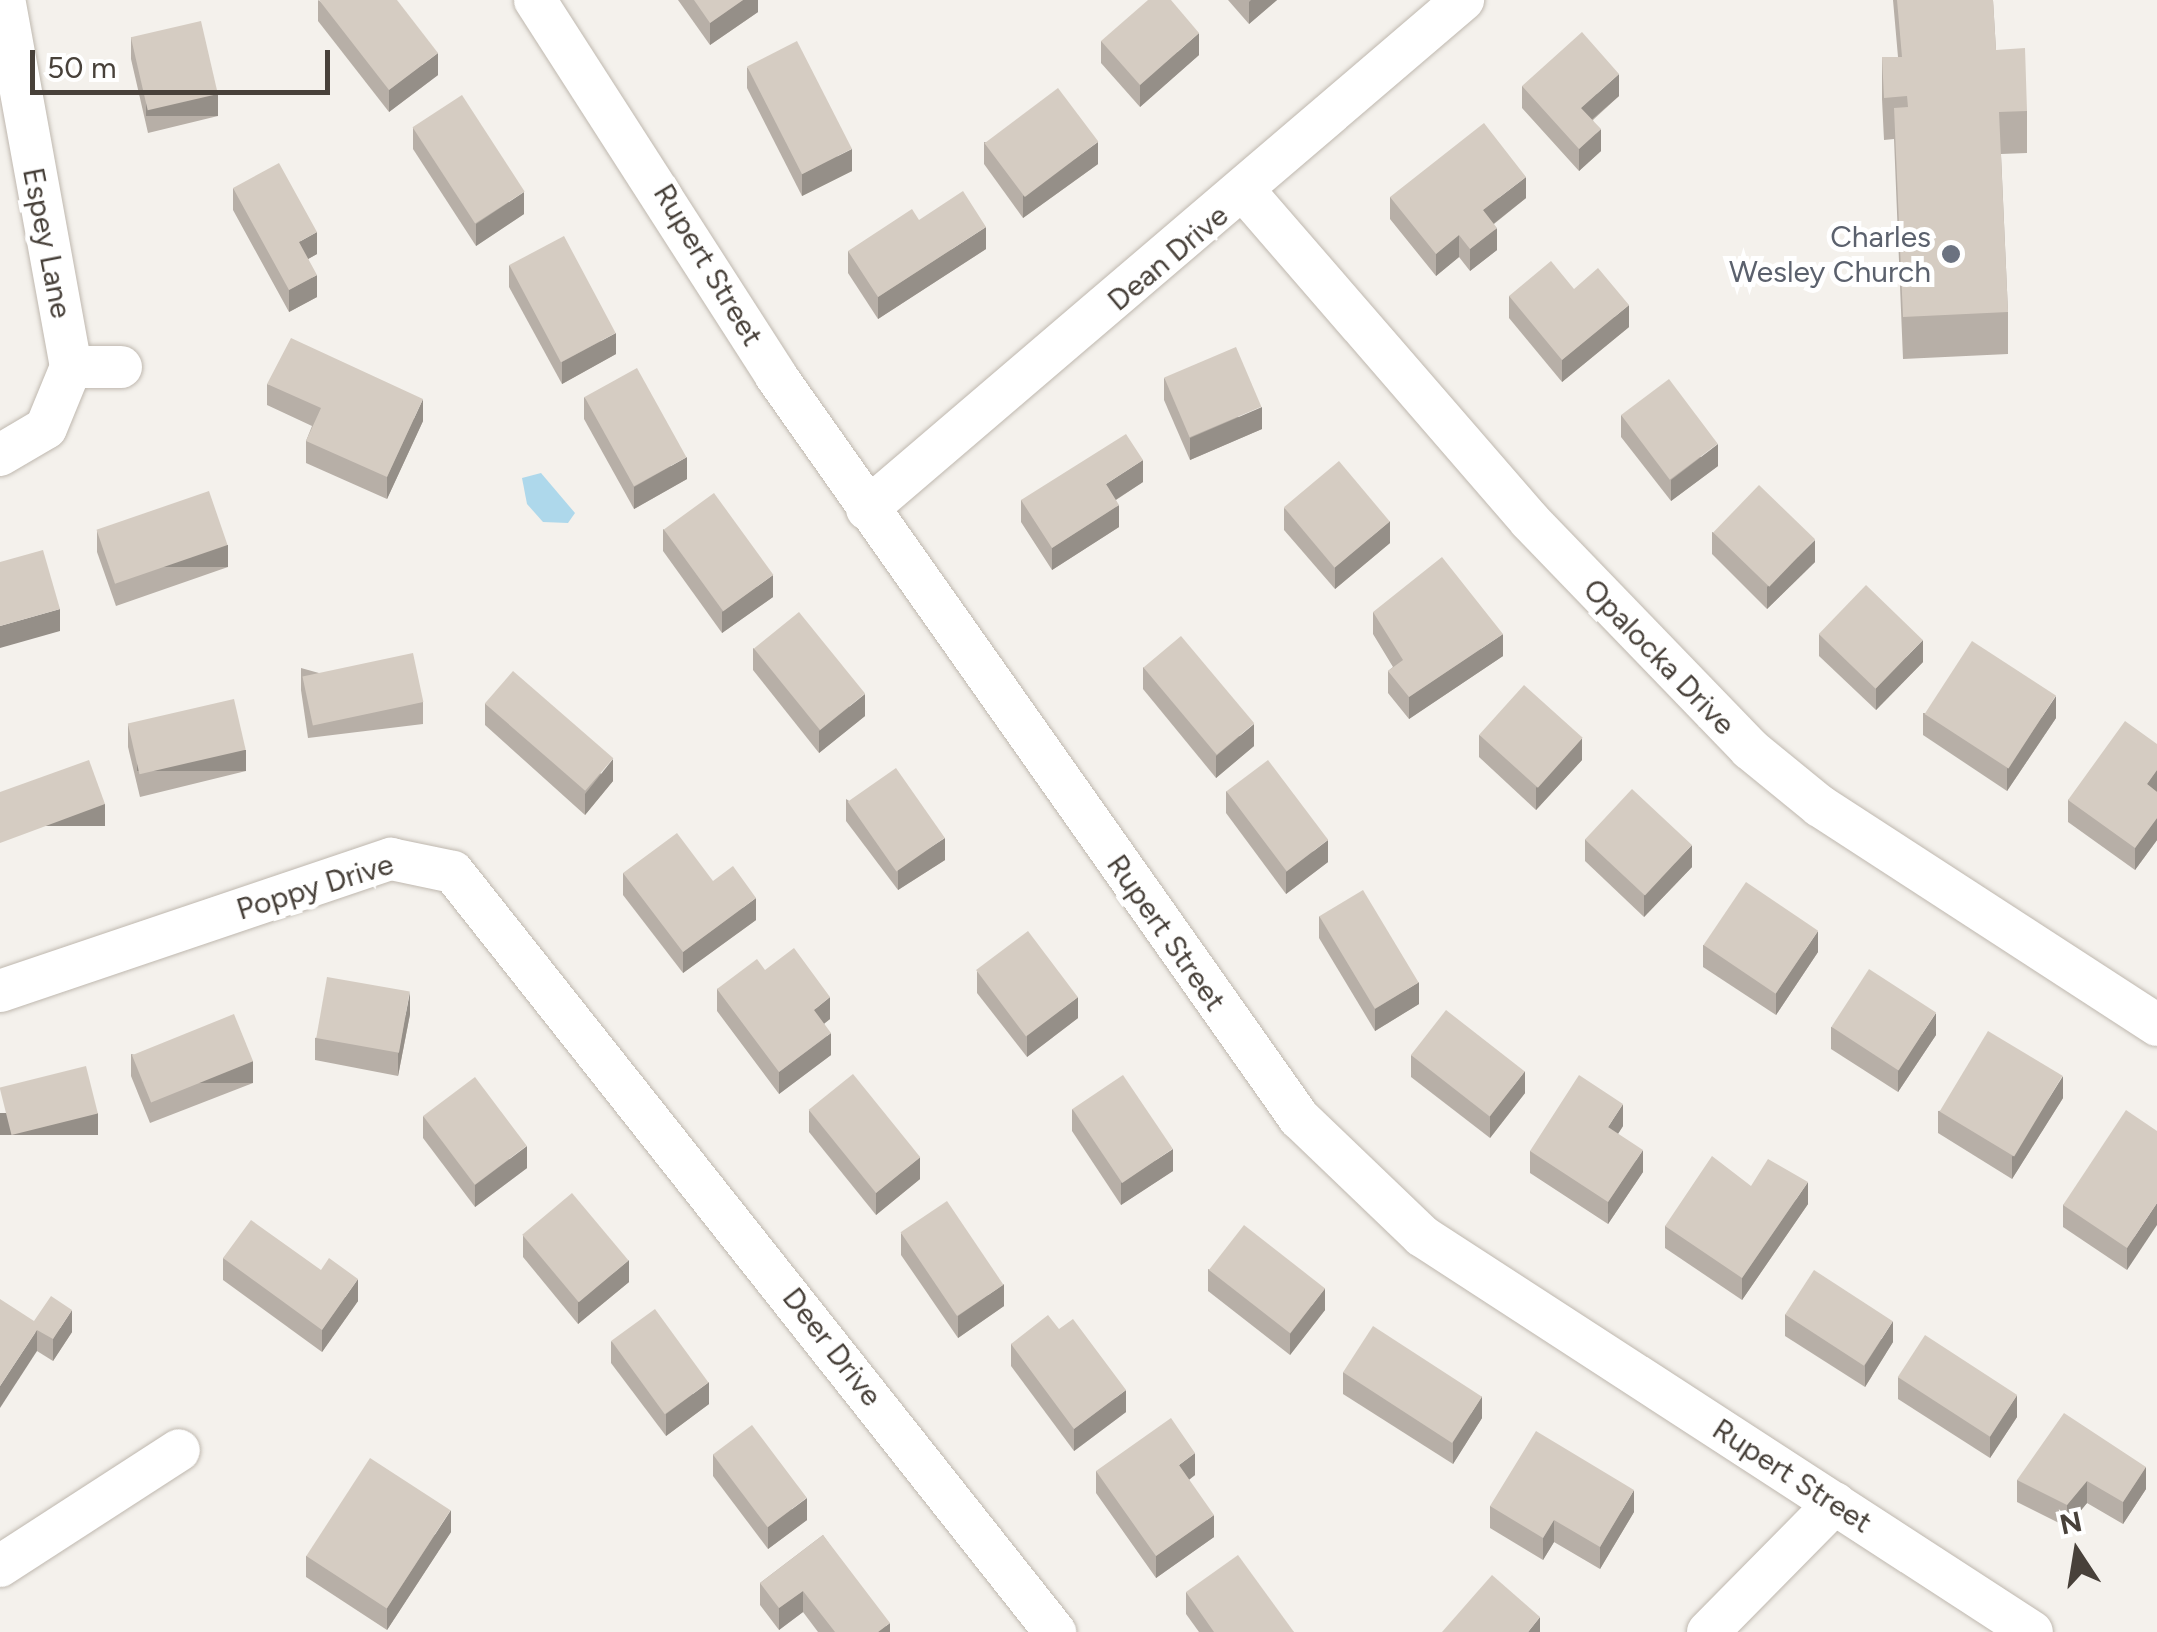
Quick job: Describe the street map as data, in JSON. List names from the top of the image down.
{
  "streets": {
    "street": [
      "Espey Lane",
      "Dean Drive",
      "Rupert Street",
      "Opalocka Drive",
      "Poppy Drive",
      "Deer Drive"
    ]
  },
  "crossings": [
    ["Dean Drive", "Rupert Street"],
    ["Dean Drive", "Opalocka Drive"],
    ["Poppy Drive", "Deer Drive"]
  ],
  "places": ["Charles Wesley Church"],
  "scale_bar": "50 m",
  "north": "top"
}
